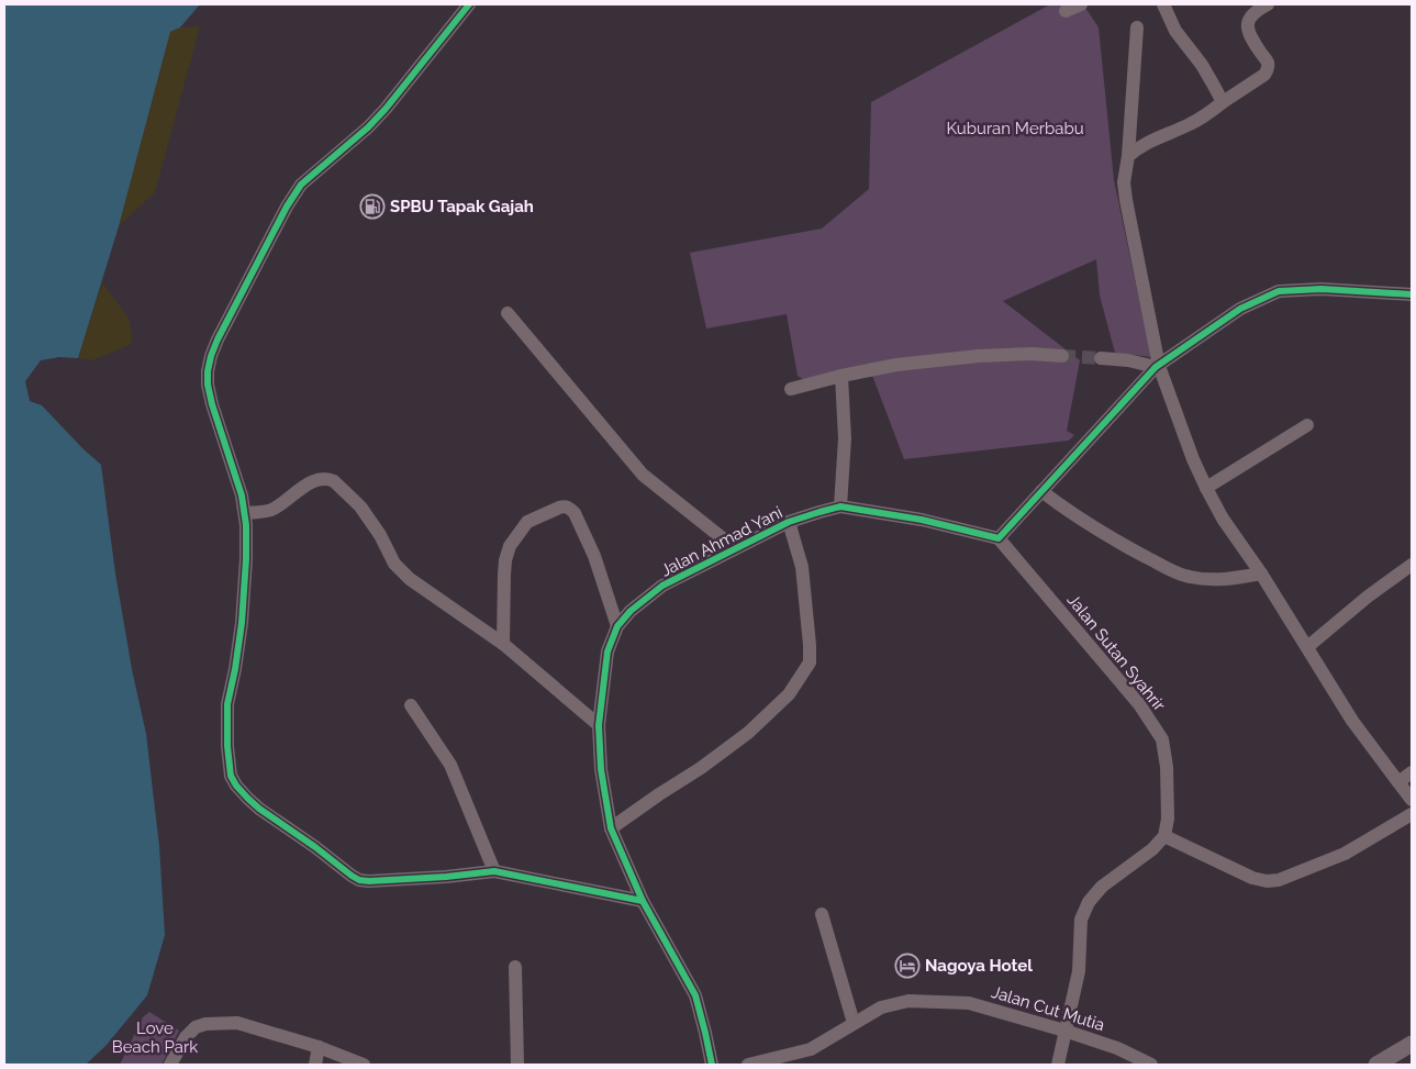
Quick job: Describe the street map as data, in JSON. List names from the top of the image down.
{
  "streets": {
    "street": ["Jalan Ahmad Yani", "Jalan Sutan Syahrir", "Jalan Cut Mutia"]
  },
  "crossings": [
    ["Jalan Ahmad Yani", "Jalan Sutan Syahrir"]
  ],
  "parks": ["Kuburan Merbabu", "Love Beach Park"],
  "places": {
    "fuel station": ["SPBU Tapak Gajah"],
    "hotel": ["Nagoya Hotel"]
  }
}
